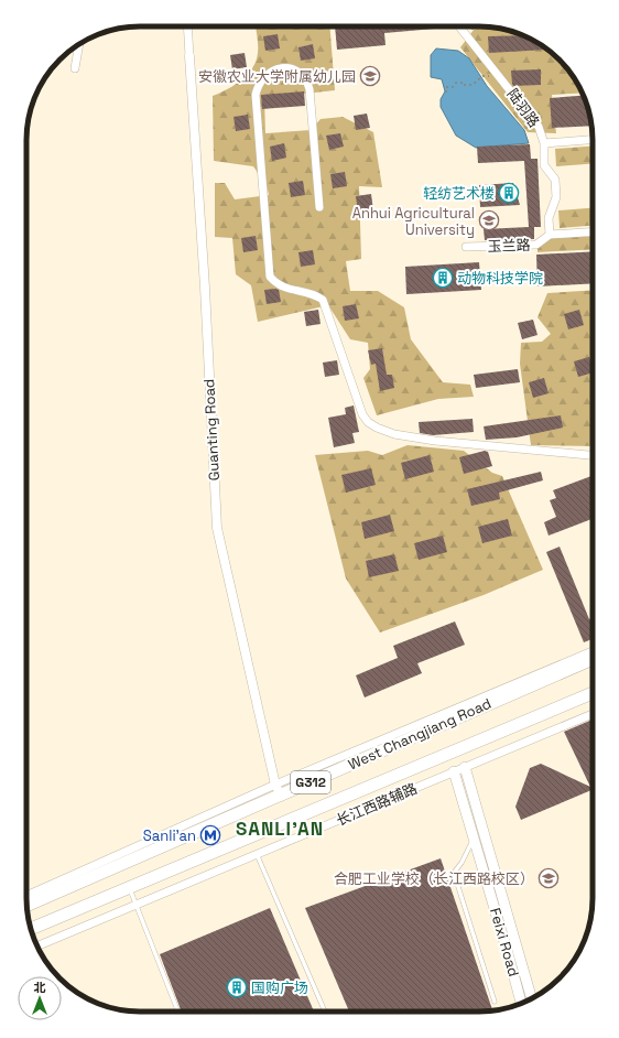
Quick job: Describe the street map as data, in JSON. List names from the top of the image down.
{
  "streets": {
    "highway": ["West Changjiang Road", "G312"],
    "main road": ["Feixi Road"],
    "street": [
      "陆羽路",
      "玉兰路",
      "Guanting Road",
      "长江西路辅路"
    ]
  },
  "crossings": [
    ["陆羽路", "玉兰路"],
    ["Guanting Road", "West Changjiang Road"],
    ["长江西路辅路", "Feixi Road"]
  ],
  "districts": ["SANLI'AN"],
  "places": {
    "school or university": ["安徽农业大学附属幼儿园", "Anhui Agricultural University", "合肥工业学校（长江西路校区）"],
    "building": ["轻纺艺术楼", "动物科技学院", "国购广场"],
    "metro station": ["Sanli'an"]
  },
  "north": "top"
}
